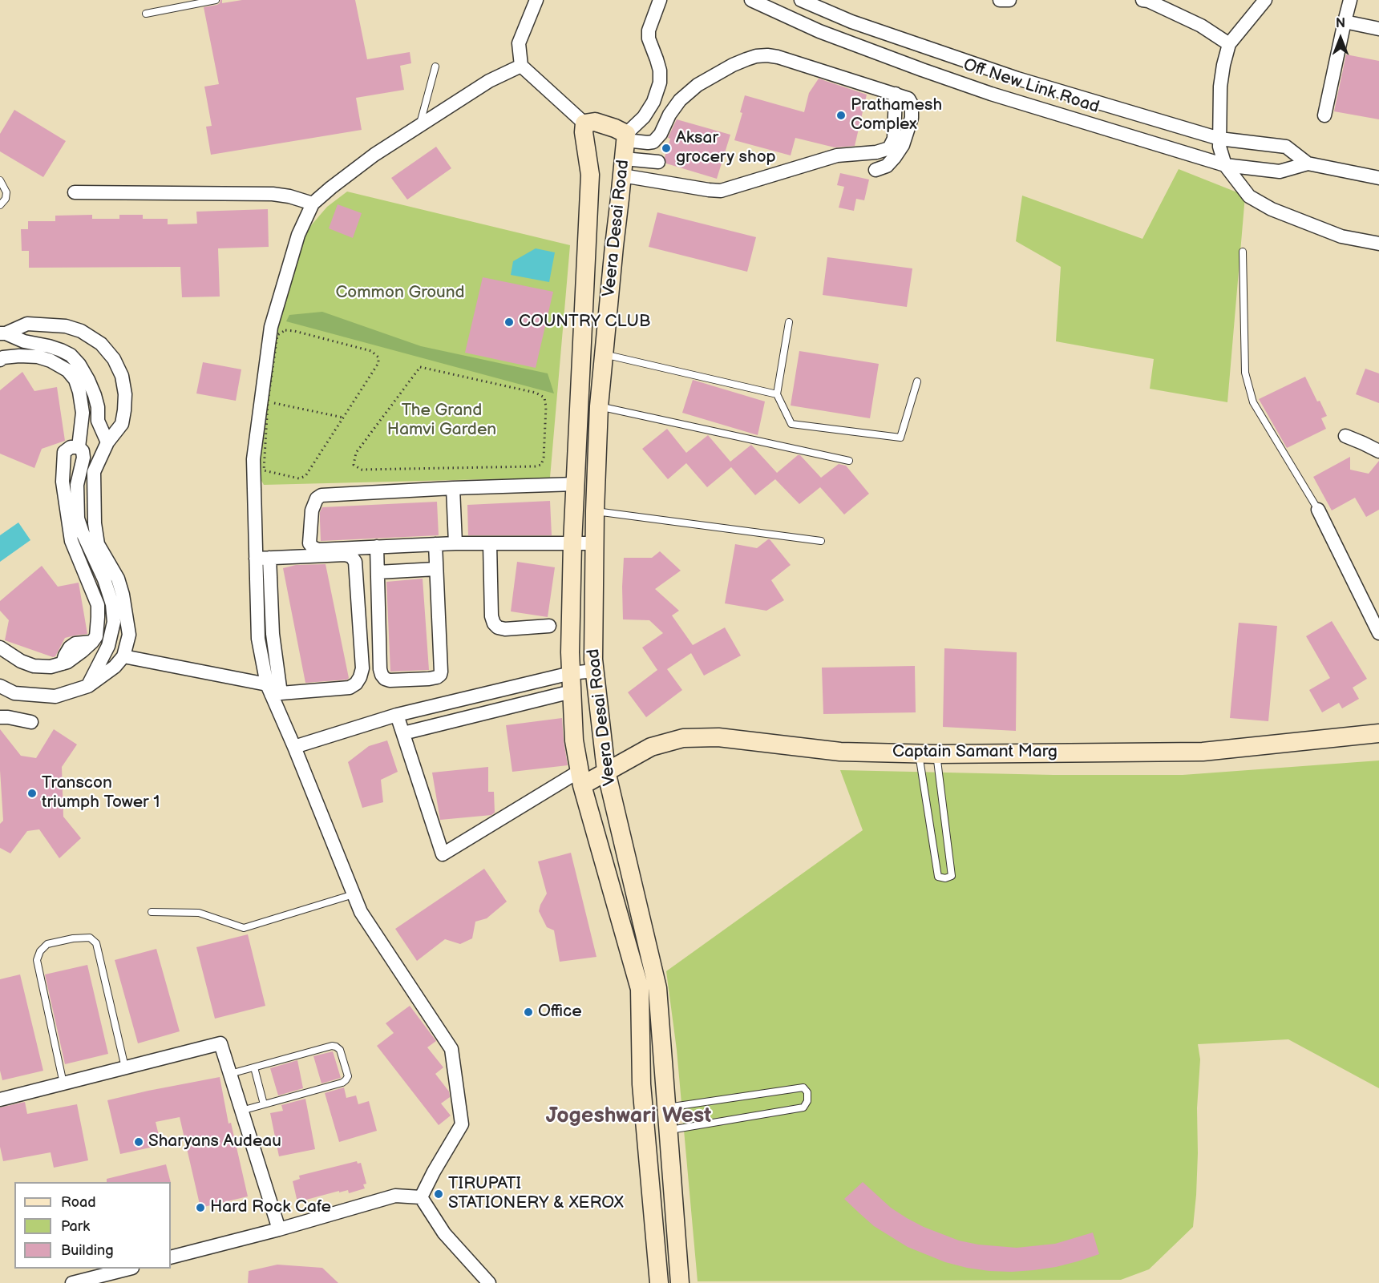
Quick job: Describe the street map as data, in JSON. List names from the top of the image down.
{
  "streets": {
    "street": ["Off New Link Road", "Veera Desai Road", "Captain Samant Marg"]
  },
  "crossings": [
    ["Veera Desai Road", "Captain Samant Marg"]
  ],
  "districts": ["Jogeshwari West"],
  "parks": ["Common Ground", "The Grand Hamvi Garden"],
  "places": [
    "Prathamesh Complex",
    "Aksar grocery shop",
    "COUNTRY CLUB",
    "Transcon triumph Tower 1",
    "Office",
    "Sharyans Audeau",
    "TIRUPATI STATIONERY & XEROX",
    "Hard Rock Cafe"
  ],
  "legend": ["Road", "Park", "Building"],
  "north": "top"
}
